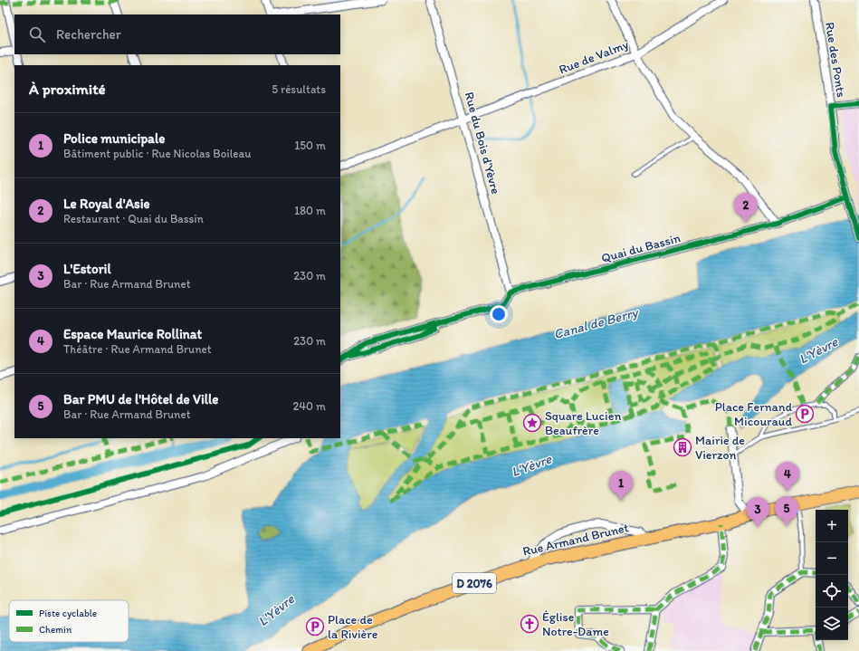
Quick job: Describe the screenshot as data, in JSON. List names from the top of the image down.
{
  "streets": {
    "main road": ["Rue Armand Brunet", "D 2076"],
    "street": [
      "Rue de Valmy",
      "Rue des Ponts",
      "Rue du Bois d'Yèvre",
      "Quai du Bassin"
    ]
  },
  "crossings": [
    ["Rue de Valmy", "Rue du Bois d'Yèvre"],
    ["Rue des Ponts", "Quai du Bassin"],
    ["Rue du Bois d'Yèvre", "Quai du Bassin"]
  ],
  "water": ["Canal de Berry", "L'Yèvre"],
  "places": {
    "parking": ["Place Fernand Micouraud", "Place de la Rivière"],
    "place": ["Square Lucien Beaufrère"],
    "building": ["Mairie de Vierzon"],
    "church": ["Église Notre-Dame"]
  },
  "legend": ["Piste cyclable", "Chemin"],
  "page": {
    "search": "Rechercher",
    "heading": ["À proximité", "5 résultats"],
    "list": [
      {
        "mark": "1",
        "name": "Police municipale",
        "note": "Bâtiment public · Rue Nicolas Boileau",
        "value": "150 m"
      },
      {
        "mark": "2",
        "name": "Le Royal d'Asie",
        "note": "Restaurant · Quai du Bassin",
        "value": "180 m"
      },
      {
        "mark": "3",
        "name": "L'Estoril",
        "note": "Bar · Rue Armand Brunet",
        "value": "230 m"
      },
      {
        "mark": "4",
        "name": "Espace Maurice Rollinat",
        "note": "Théâtre · Rue Armand Brunet",
        "value": "230 m"
      },
      {
        "mark": "5",
        "name": "Bar PMU de l'Hôtel de Ville",
        "note": "Bar · Rue Armand Brunet",
        "value": "240 m"
      }
    ],
    "pins": [
      "2",
      "4",
      "1",
      "5",
      "3"
    ],
    "map_buttons": ["+", "−"]
  }
}
